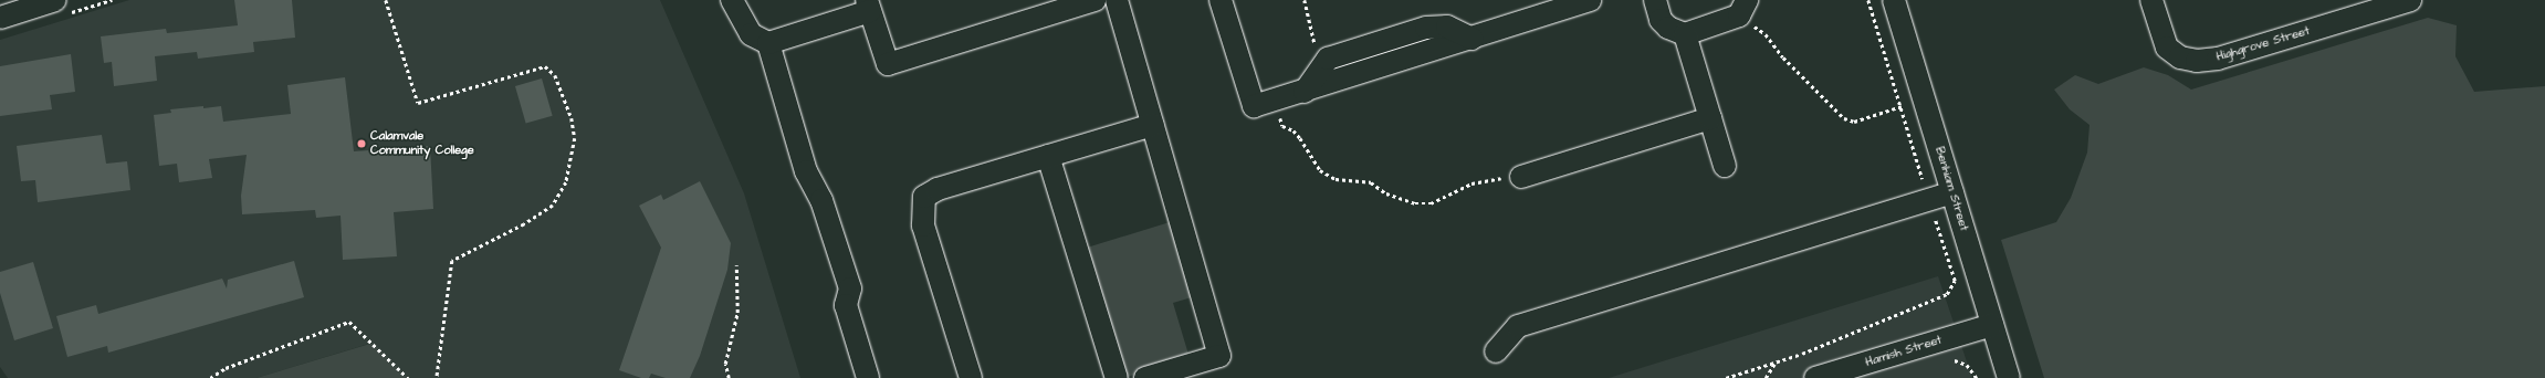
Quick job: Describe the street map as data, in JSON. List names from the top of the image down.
{
  "streets": {
    "street": ["Highgrove Street", "Benhiam Street", "Hamish Street"]
  },
  "crossings": [
    ["Benhiam Street", "Hamish Street"]
  ],
  "places": ["Calamvale Community College"]
}
